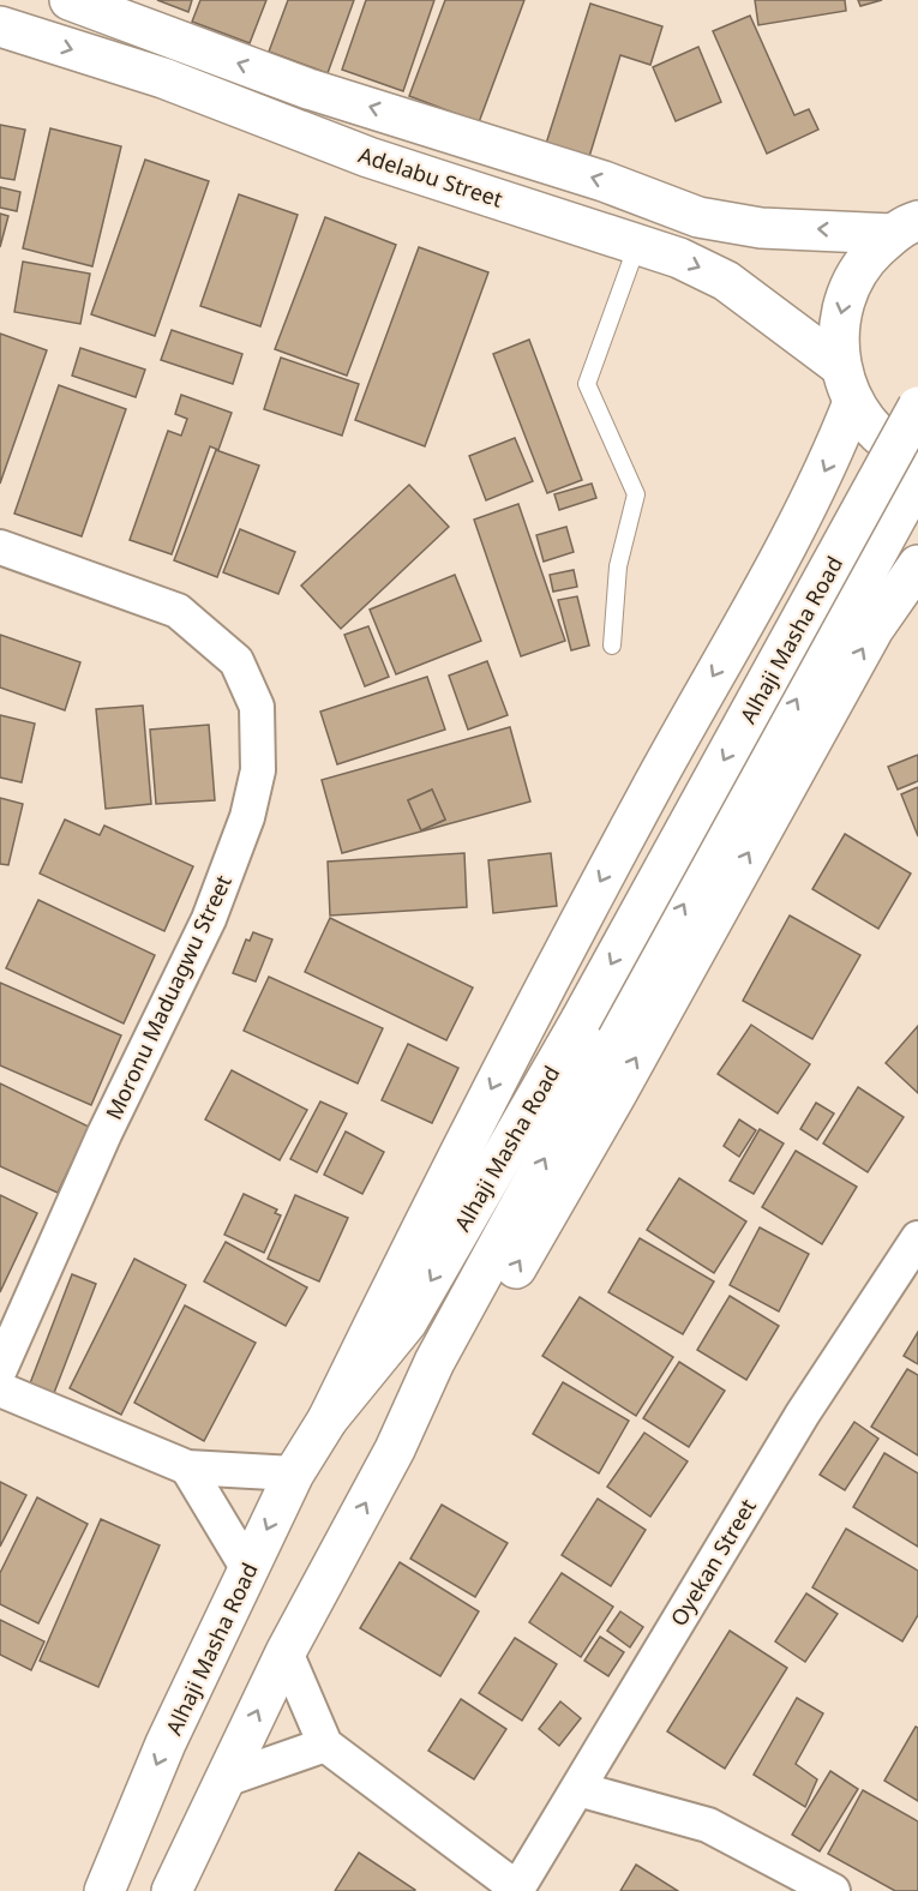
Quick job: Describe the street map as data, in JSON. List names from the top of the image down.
{
  "streets": {
    "main road": ["Adelabu Street", "Alhaji Masha Road"],
    "street": ["Moronu Maduagwu Street", "Oyekan Street"]
  }
}
